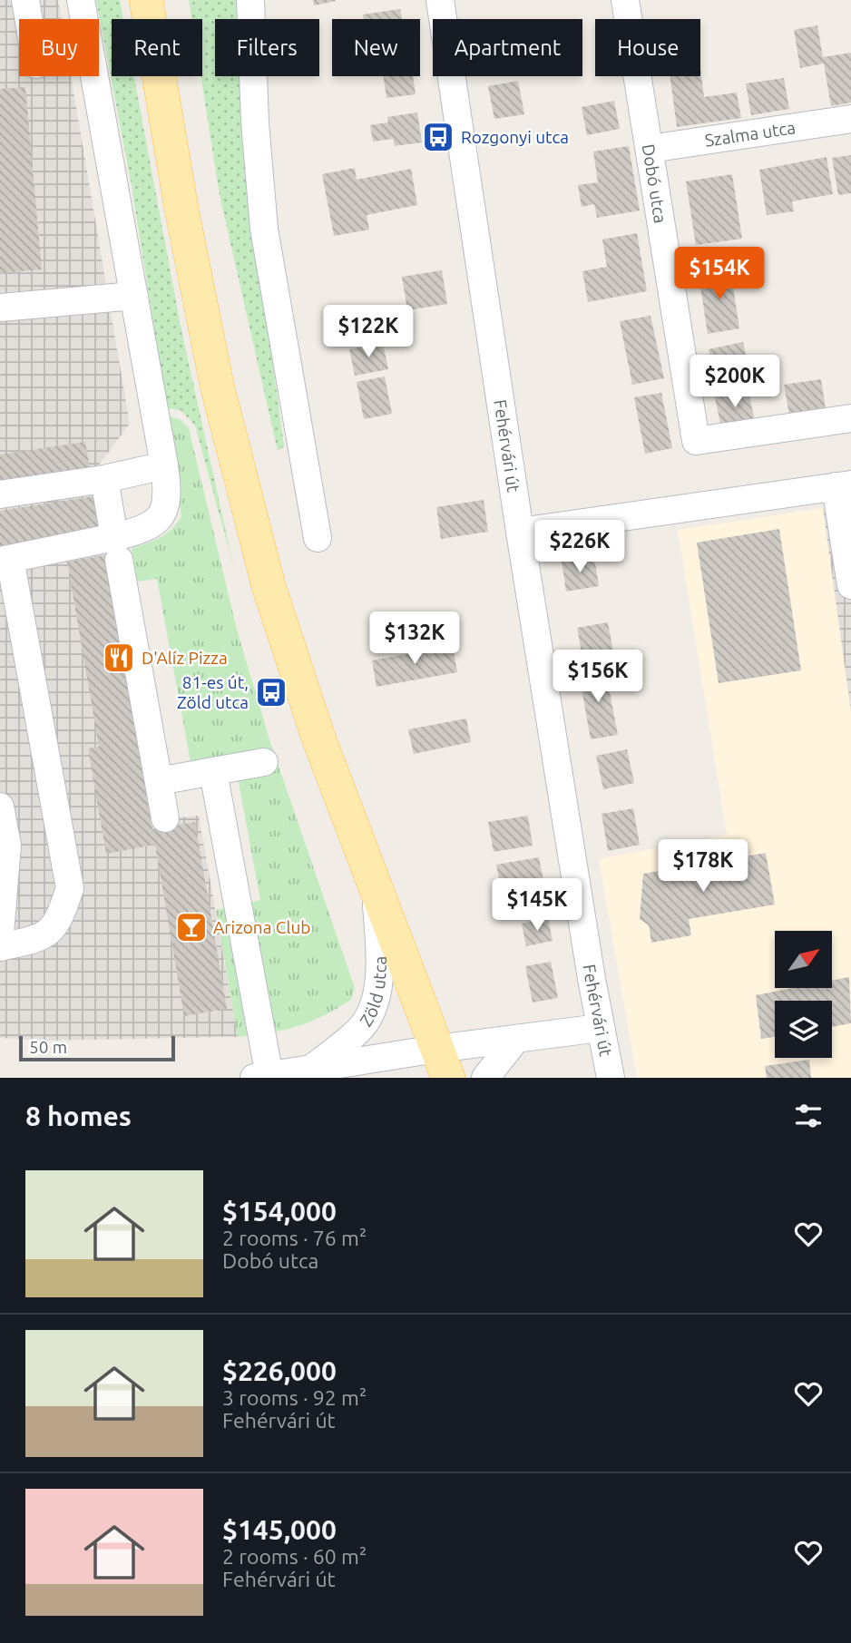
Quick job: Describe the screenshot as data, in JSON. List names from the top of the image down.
{
  "streets": {
    "street": [
      "Szalma utca",
      "Dobó utca",
      "Fehérvári út",
      "Zöld utca"
    ]
  },
  "crossings": [
    ["Szalma utca", "Dobó utca"]
  ],
  "places": {
    "bus stop": ["Rozgonyi utca", "81-es út, Zöld utca"],
    "restaurant": ["D'Alíz Pizza"],
    "bar": ["Arizona Club"]
  },
  "scale_bar": "50 m",
  "north": "top right",
  "page": {
    "chip": [
      "Buy",
      "Rent",
      "Filters",
      "New",
      "Apartment",
      "House"
    ],
    "price": [
      "$154K",
      "$122K",
      "$200K",
      "$226K",
      "$132K",
      "$156K",
      "$178K",
      "$145K"
    ],
    "scale": "50 m",
    "heading": "8 homes",
    "list": [
      {
        "name": "$154,000",
        "note": "2 rooms · 76 m² · Dobó utca"
      },
      {
        "name": "$226,000",
        "note": "3 rooms · 92 m² · Fehérvári út"
      },
      {
        "name": "$145,000",
        "note": "2 rooms · 60 m² · Fehérvári út"
      }
    ]
  }
}
